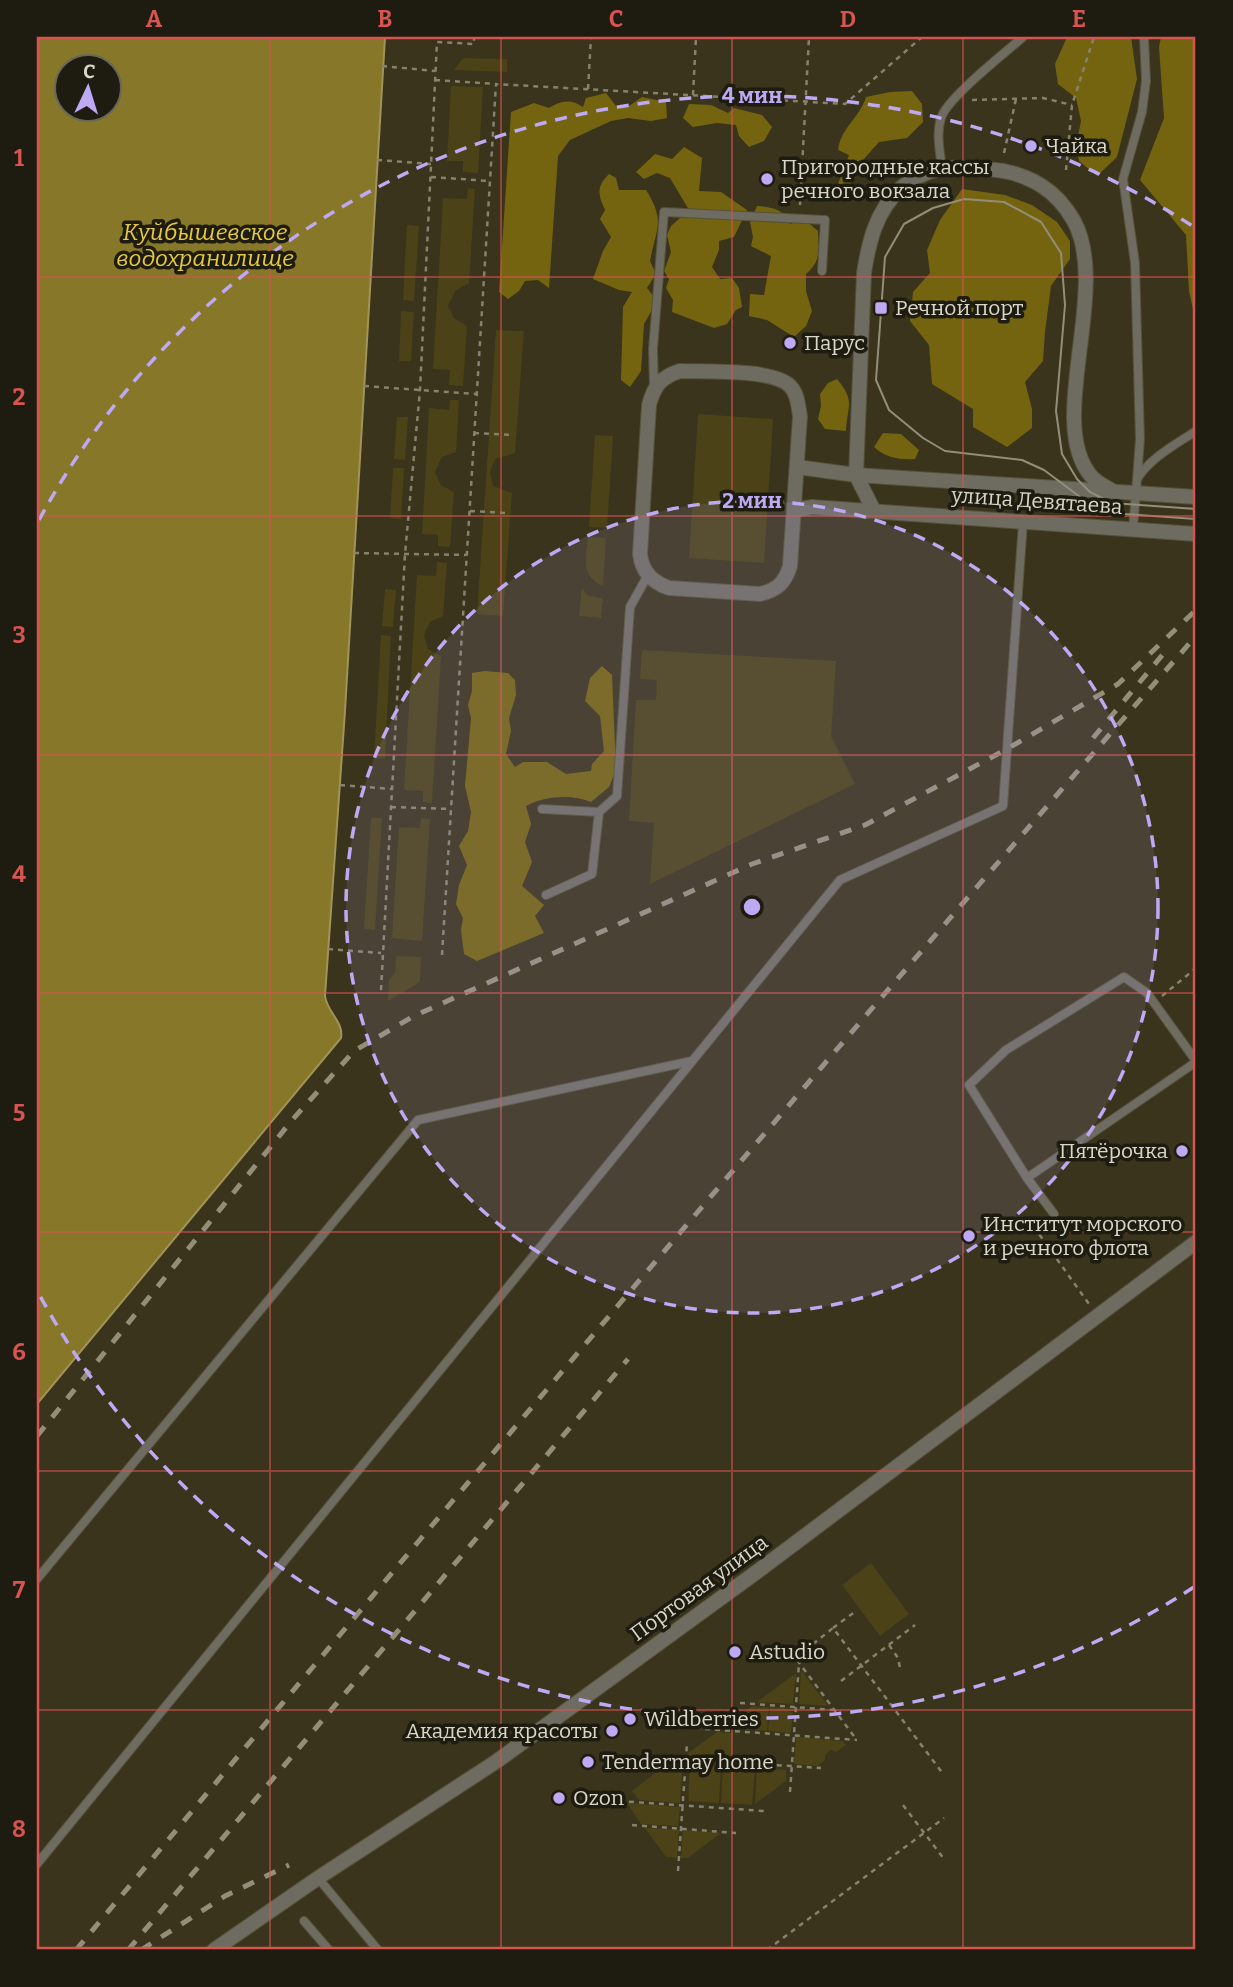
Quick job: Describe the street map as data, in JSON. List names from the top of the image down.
{
  "streets": {
    "street": ["улица Девятаева", "Портовая улица"]
  },
  "water": ["Куйбышевское водохранилище"],
  "places": {
    "other": [
      "Чайка",
      "Пригородные кассы речного вокзала",
      "Парус",
      "Пятёрочка",
      "Институт морского и речного флота",
      "Astudio",
      "Wildberries",
      "Академия красоты",
      "Tendermay home",
      "Ozon"
    ],
    "transit": ["Речной порт"]
  },
  "north": "top",
  "grid": {
    "columns": [
      "A",
      "B",
      "C",
      "D",
      "E"
    ],
    "rows": [
      "1",
      "2",
      "3",
      "4",
      "5",
      "6",
      "7",
      "8"
    ]
  },
  "rings": ["4 мин", "2 мин"]
}
